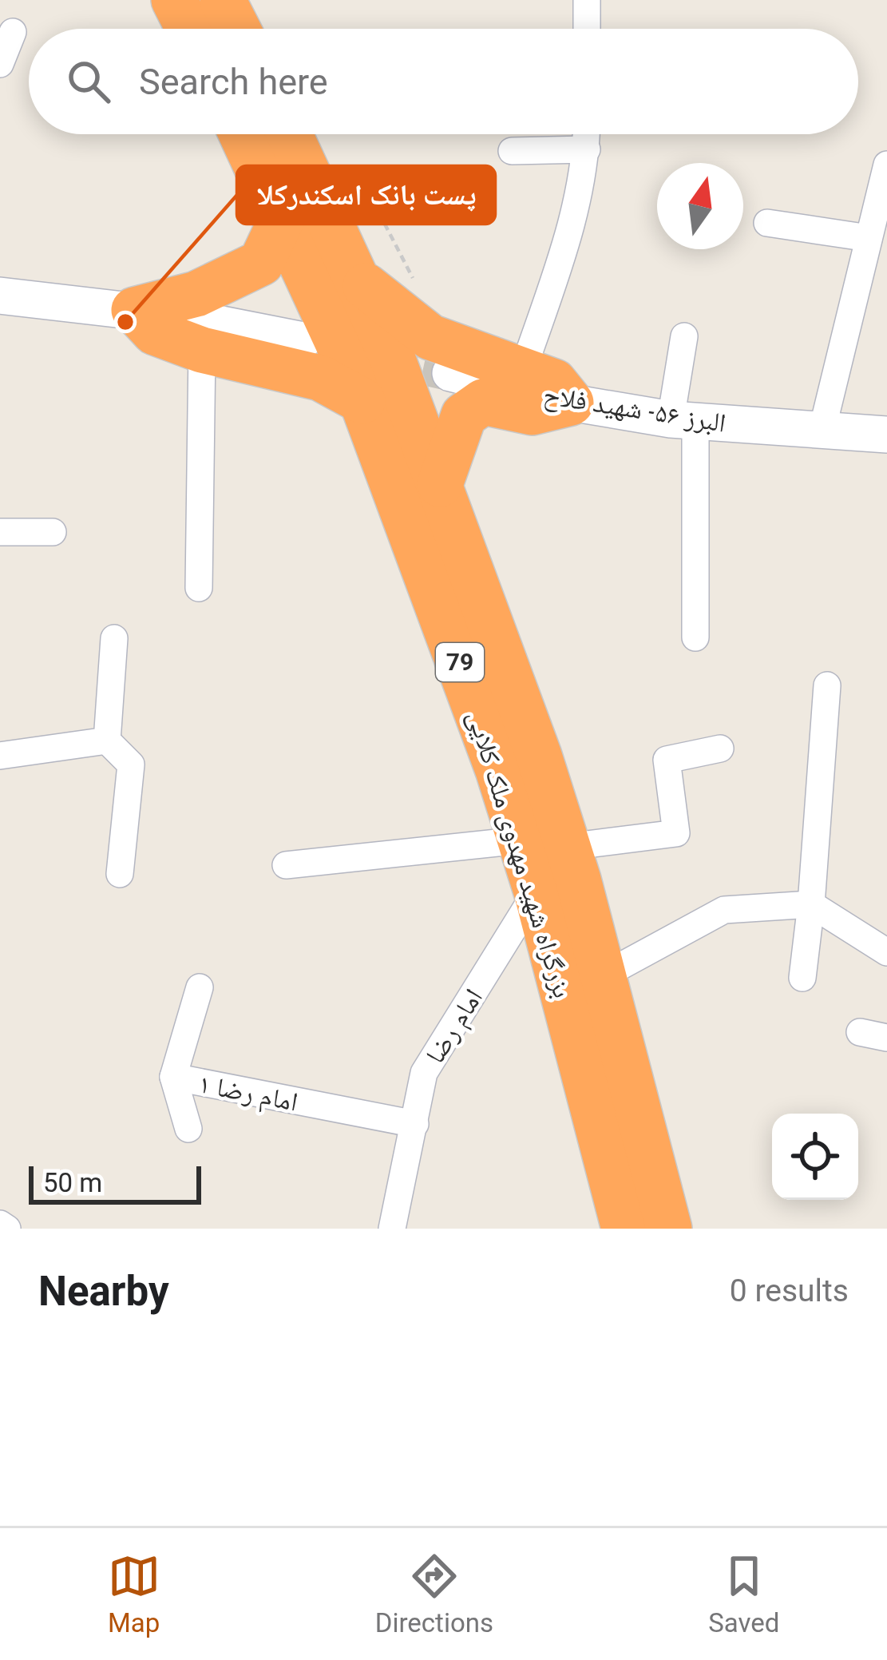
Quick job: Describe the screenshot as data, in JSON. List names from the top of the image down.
{
  "streets": {
    "highway": ["79", "بزرگراه شهید مهدوی ملک کلایی"],
    "street": ["البرز ۵۶- شهید فلاح", "امام رضا", "امام رضا ۱"]
  },
  "crossings": [
    ["بزرگراه شهید مهدوی ملک کلایی", "امام رضا"],
    ["امام رضا", "امام رضا ۱"]
  ],
  "places": ["پست بانک اسکندرکلا"],
  "scale_bar": "50 m",
  "north": "top",
  "page": {
    "search": "Search here",
    "scale": "50 m",
    "heading": ["Nearby", "0 results"],
    "nav": ["Map", "Directions", "Saved"]
  }
}
